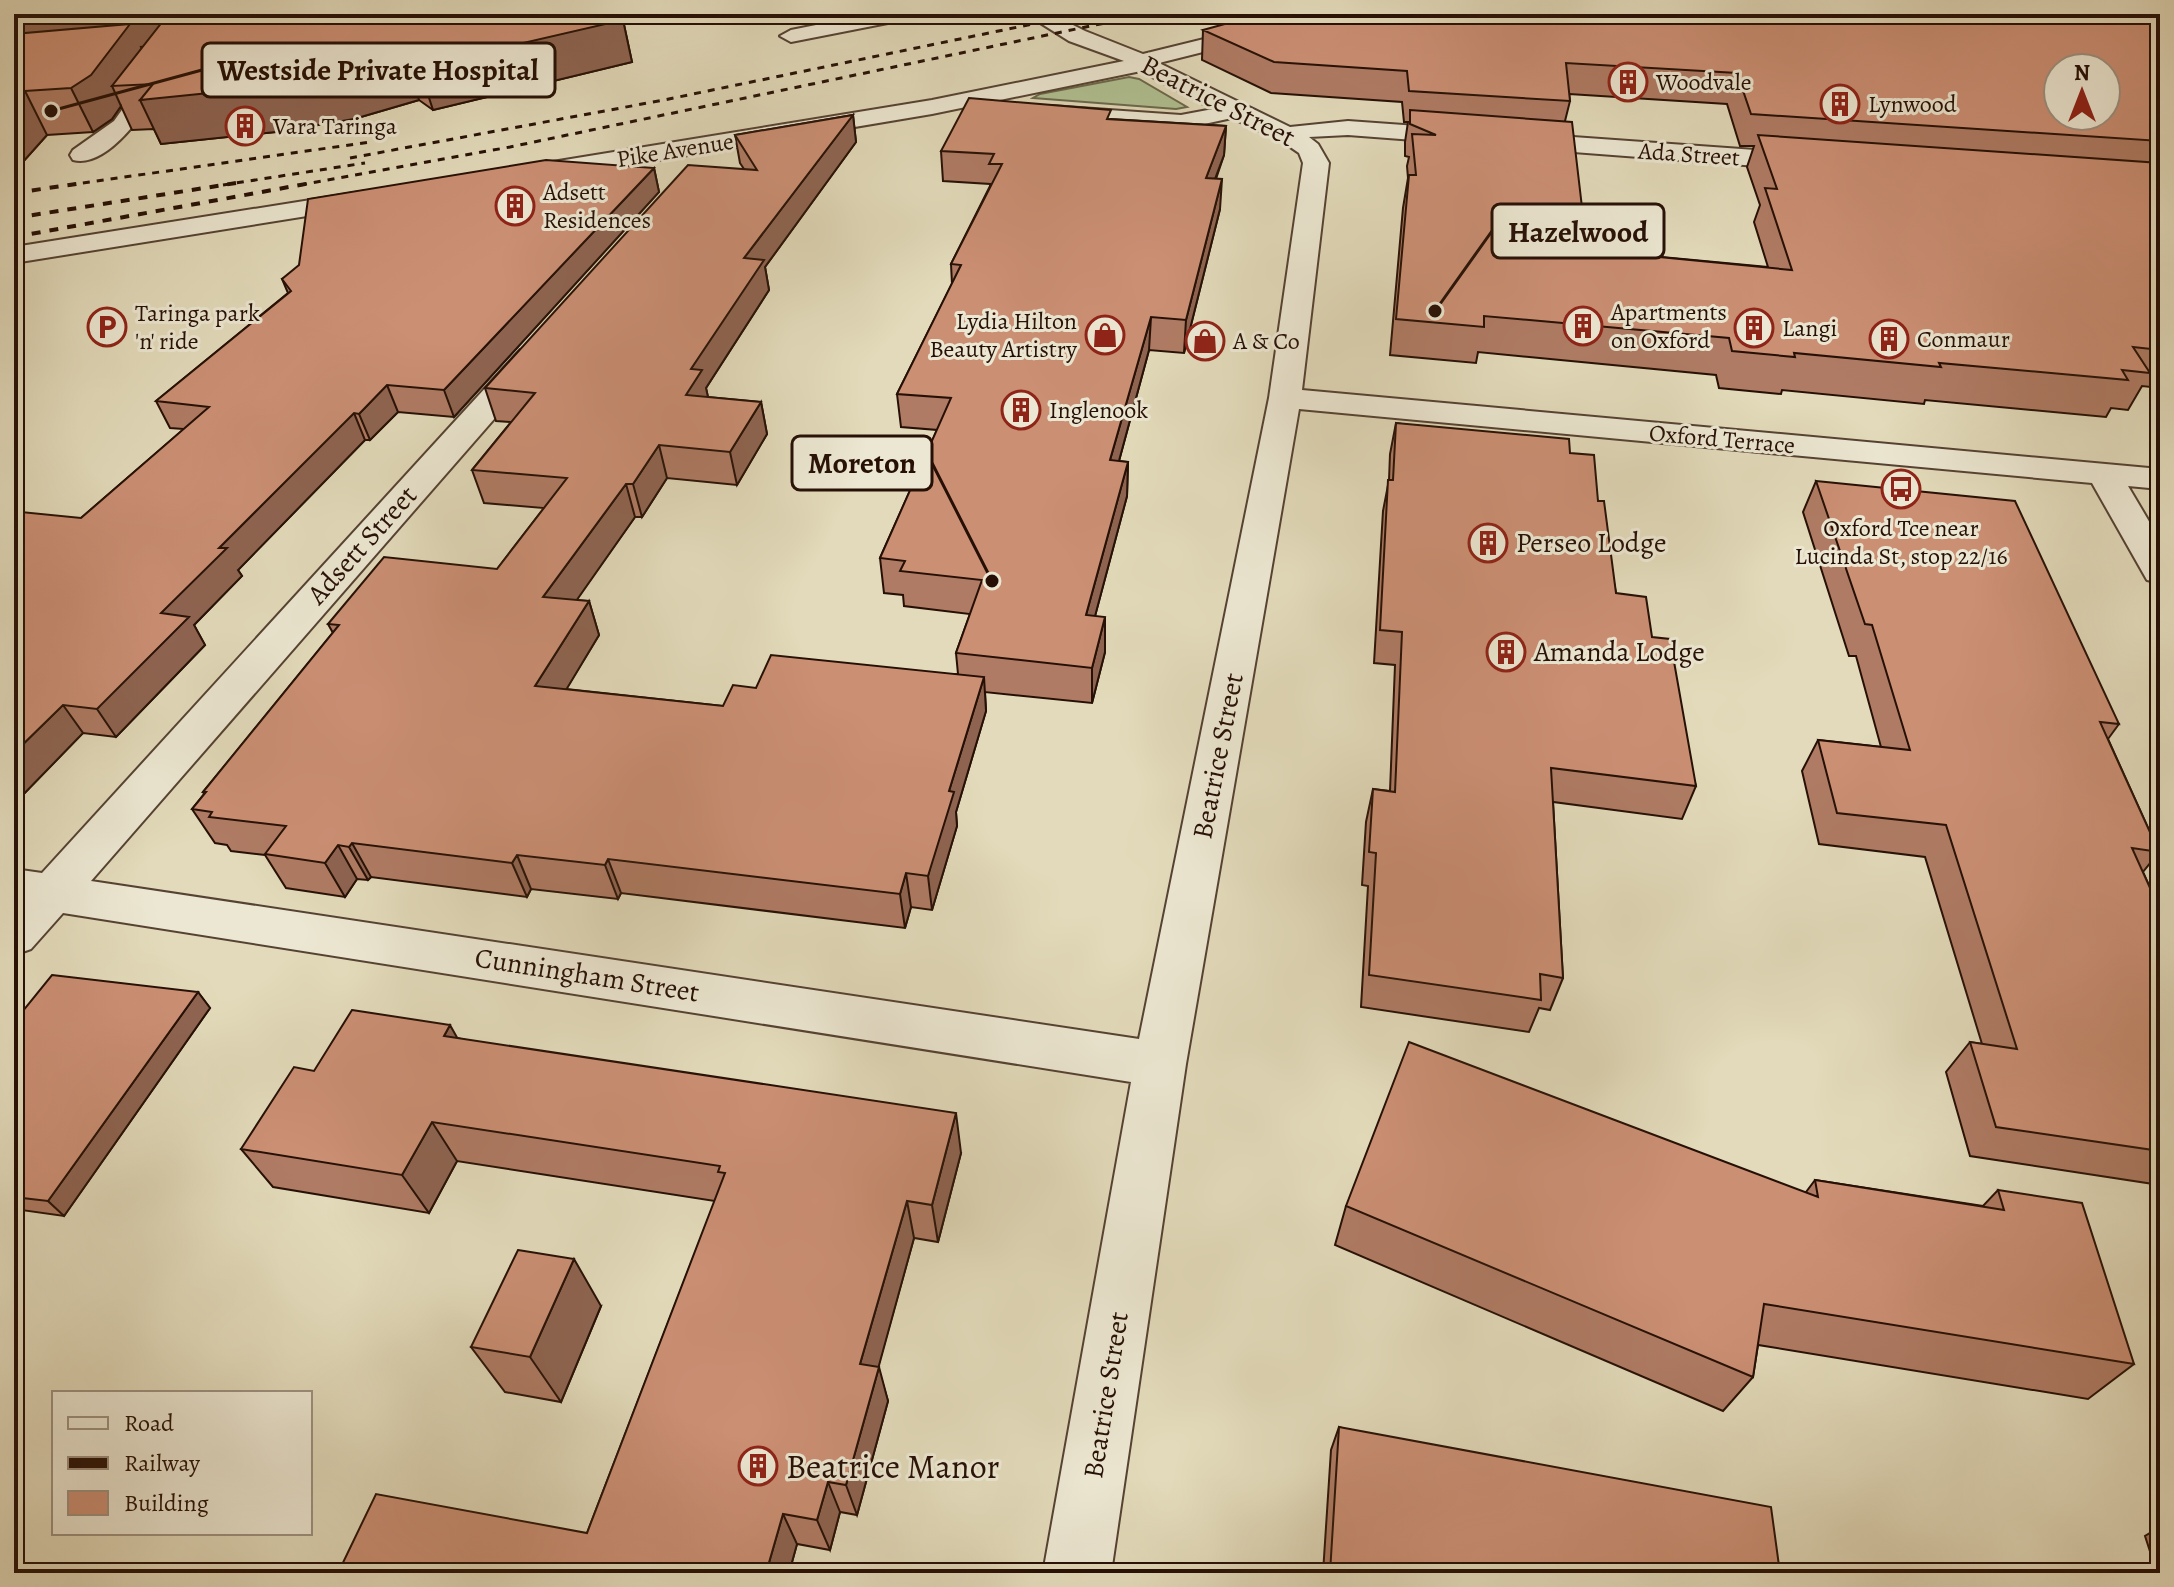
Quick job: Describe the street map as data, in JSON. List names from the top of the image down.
{
  "streets": {
    "street": [
      "Beatrice Street",
      "Pike Avenue",
      "Ada Street",
      "Oxford Terrace",
      "Adsett Street",
      "Cunningham Street"
    ]
  },
  "crossings": [
    ["Beatrice Street", "Pike Avenue"],
    ["Beatrice Street", "Ada Street"],
    ["Beatrice Street", "Oxford Terrace"],
    ["Beatrice Street", "Cunningham Street"],
    ["Adsett Street", "Cunningham Street"]
  ],
  "places": {
    "building": [
      "Woodvale",
      "Lynwood",
      "Vara Taringa",
      "Adsett Residences",
      "Apartments on Oxford",
      "Langi",
      "Conmaur",
      "Inglenook",
      "Perseo Lodge",
      "Amanda Lodge",
      "Beatrice Manor"
    ],
    "other": ["Westside Private Hospital", "Hazelwood", "Moreton"],
    "parking": ["Taringa park 'n' ride"],
    "shop": ["Lydia Hilton Beauty Artistry", "A & Co"],
    "bus stop": ["Oxford Tce near Lucinda St, stop 22/16"]
  },
  "legend": ["Road", "Railway", "Building"],
  "north": "top"
}
